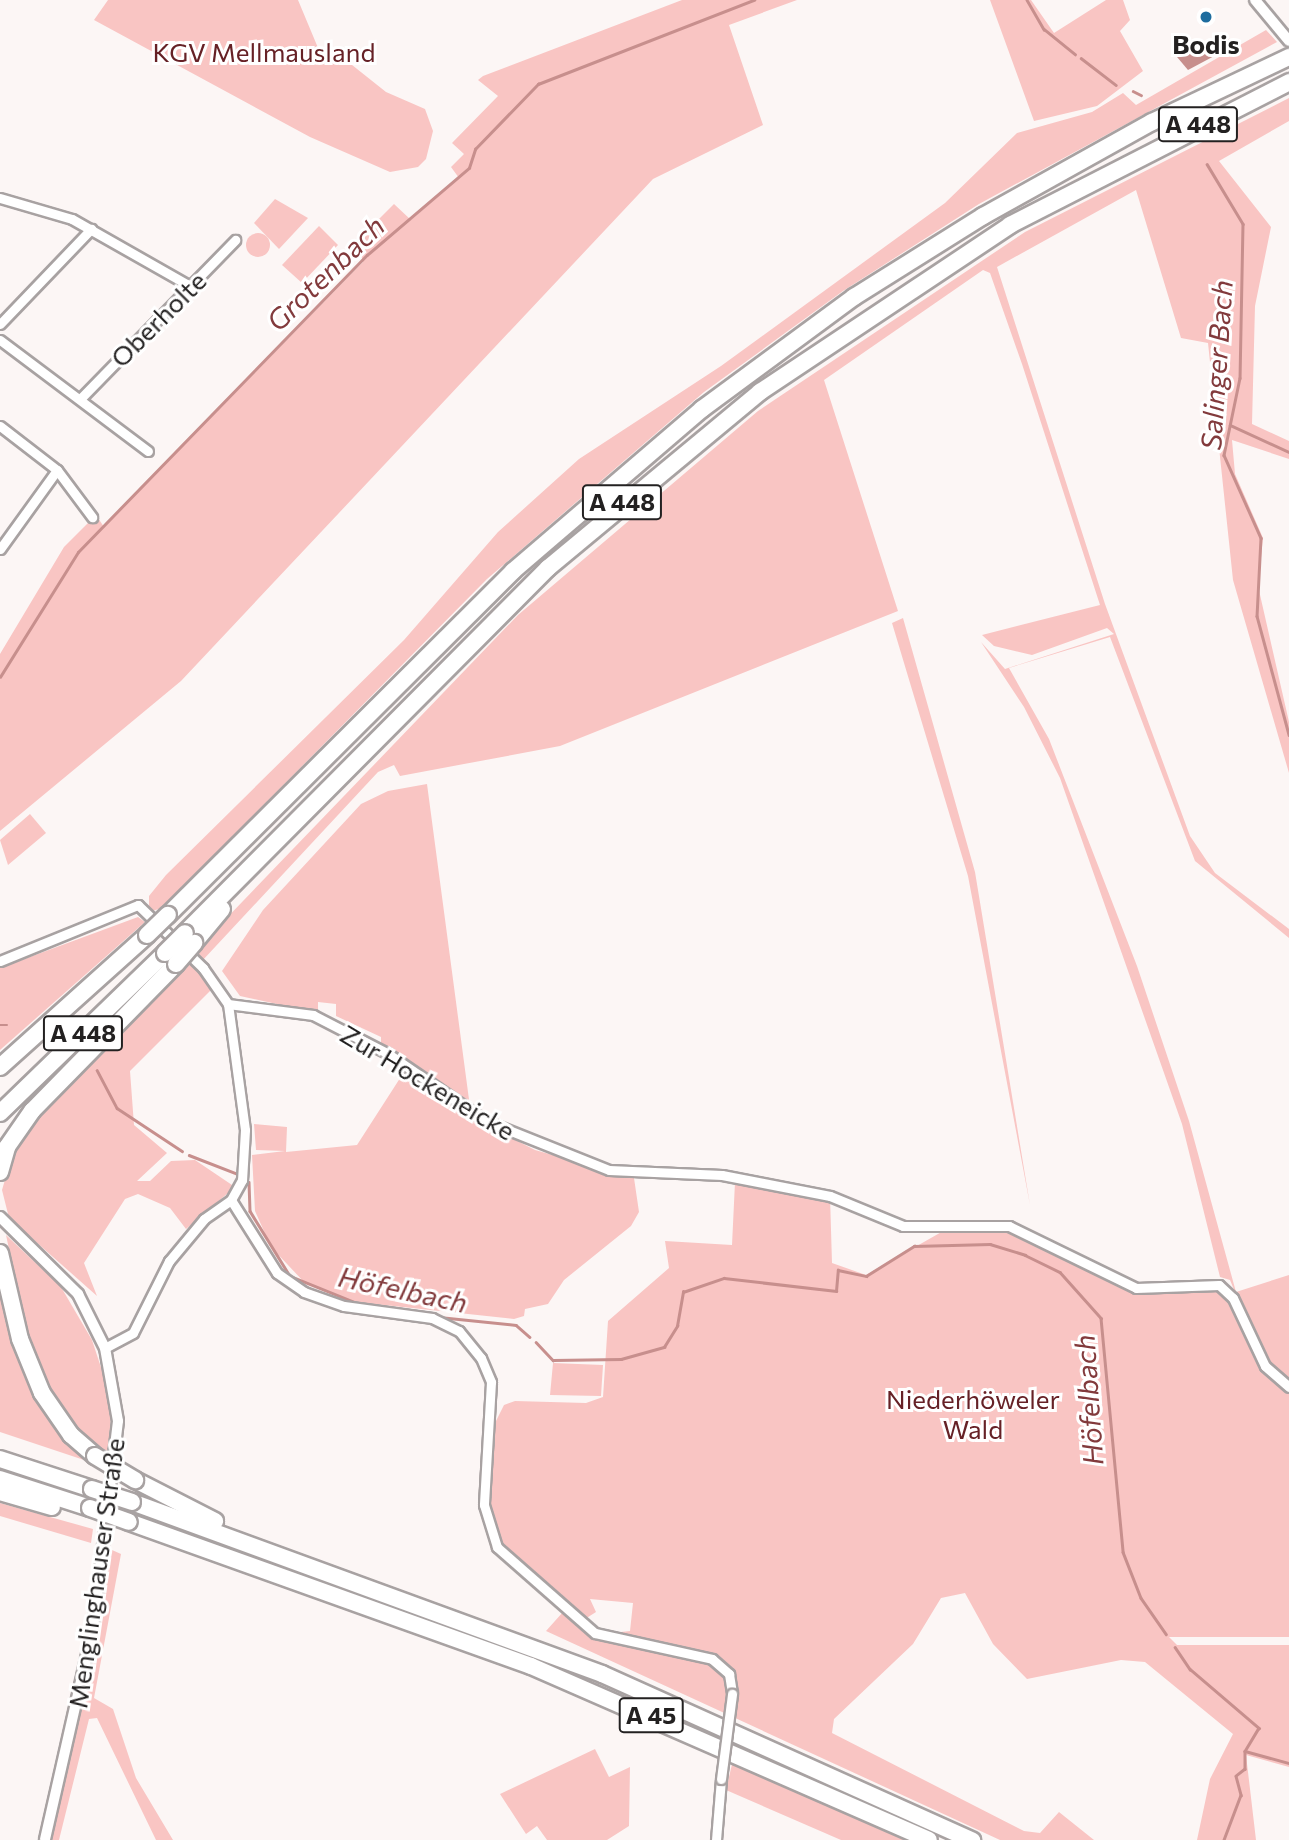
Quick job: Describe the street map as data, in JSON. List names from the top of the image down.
{
  "streets": {
    "highway": ["A 448", "A 45"],
    "street": ["Oberholte", "Zur Hockeneicke", "Menglinghauser Straße"]
  },
  "water": ["Grotenbach", "Salinger Bach", "Höfelbach"],
  "parks": ["KGV Mellmausland", "Niederhöweler Wald"],
  "places": ["Bodis"]
}
